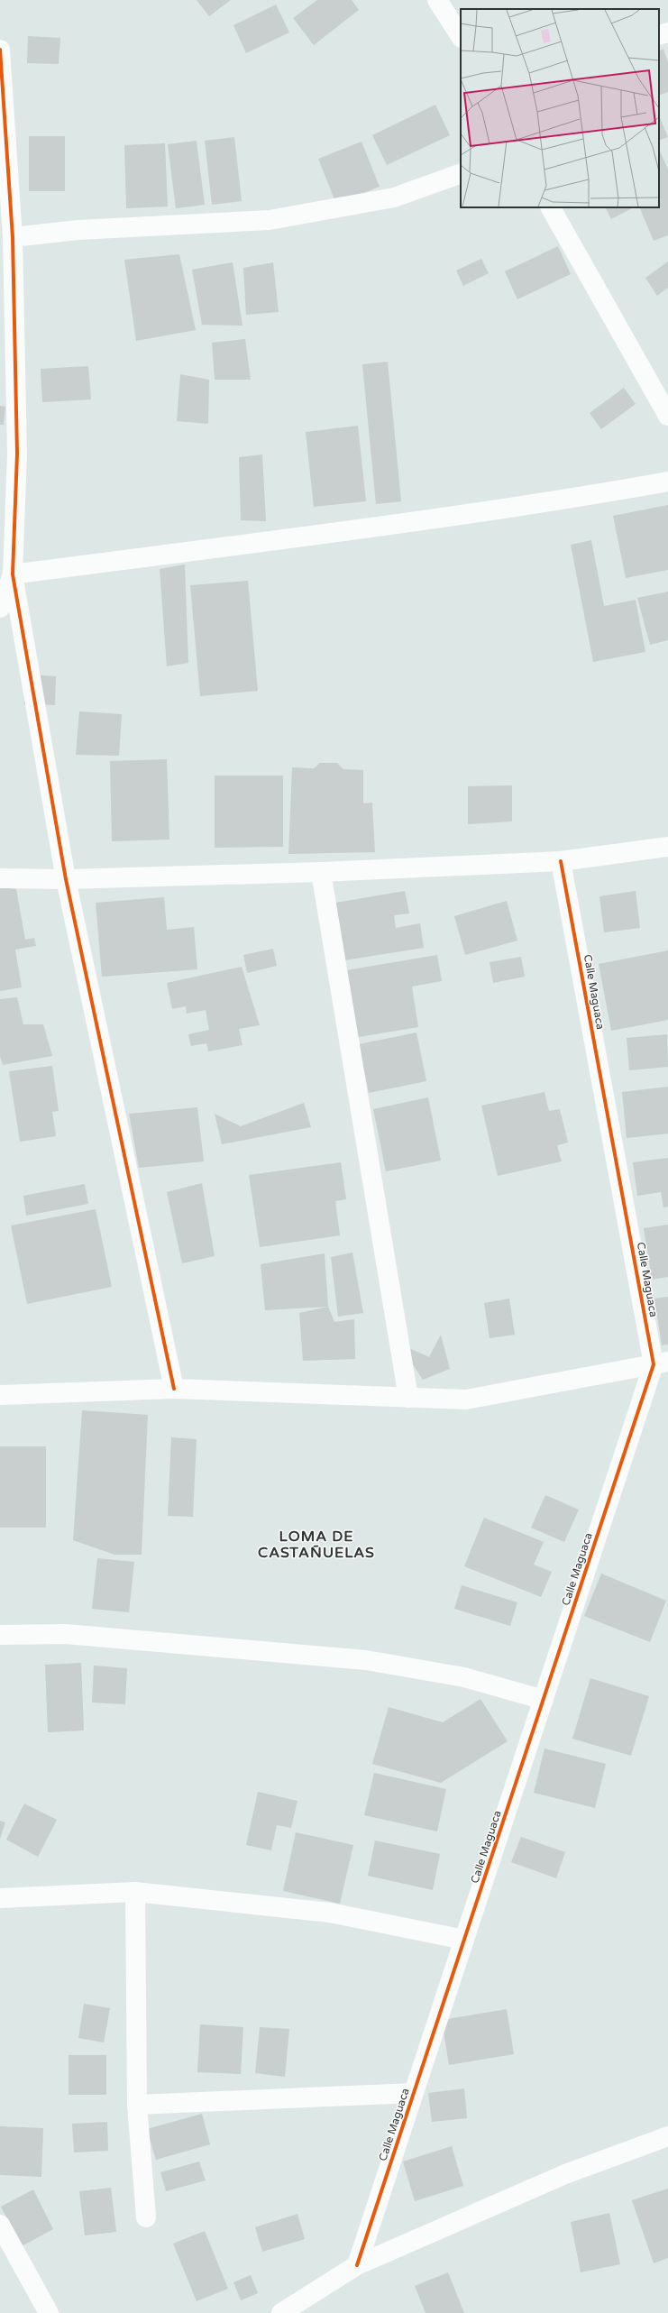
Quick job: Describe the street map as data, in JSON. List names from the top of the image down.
{
  "streets": {
    "street": ["Calle Maguaca"]
  },
  "districts": ["LOMA DE CASTAÑUELAS"]
}
